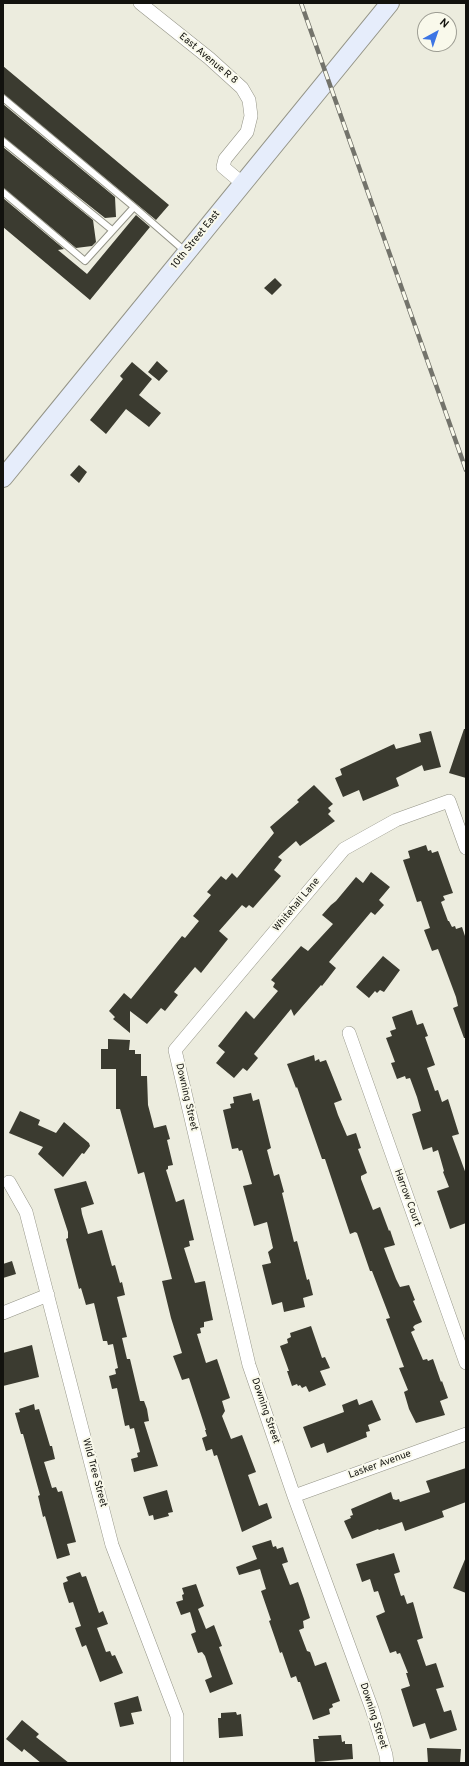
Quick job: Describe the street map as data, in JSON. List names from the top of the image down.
{
  "streets": {
    "main road": ["10th Street East"],
    "street": [
      "East Avenue R 8",
      "Whitehall Lane",
      "Downing Street",
      "Harrow Court",
      "Lasker Avenue",
      "Wild Tree Street"
    ]
  },
  "crossings": [
    ["East Avenue R 8", "10th Street East"],
    ["Whitehall Lane", "Downing Street"],
    ["Downing Street", "Lasker Avenue"]
  ],
  "north": "top right"
}
